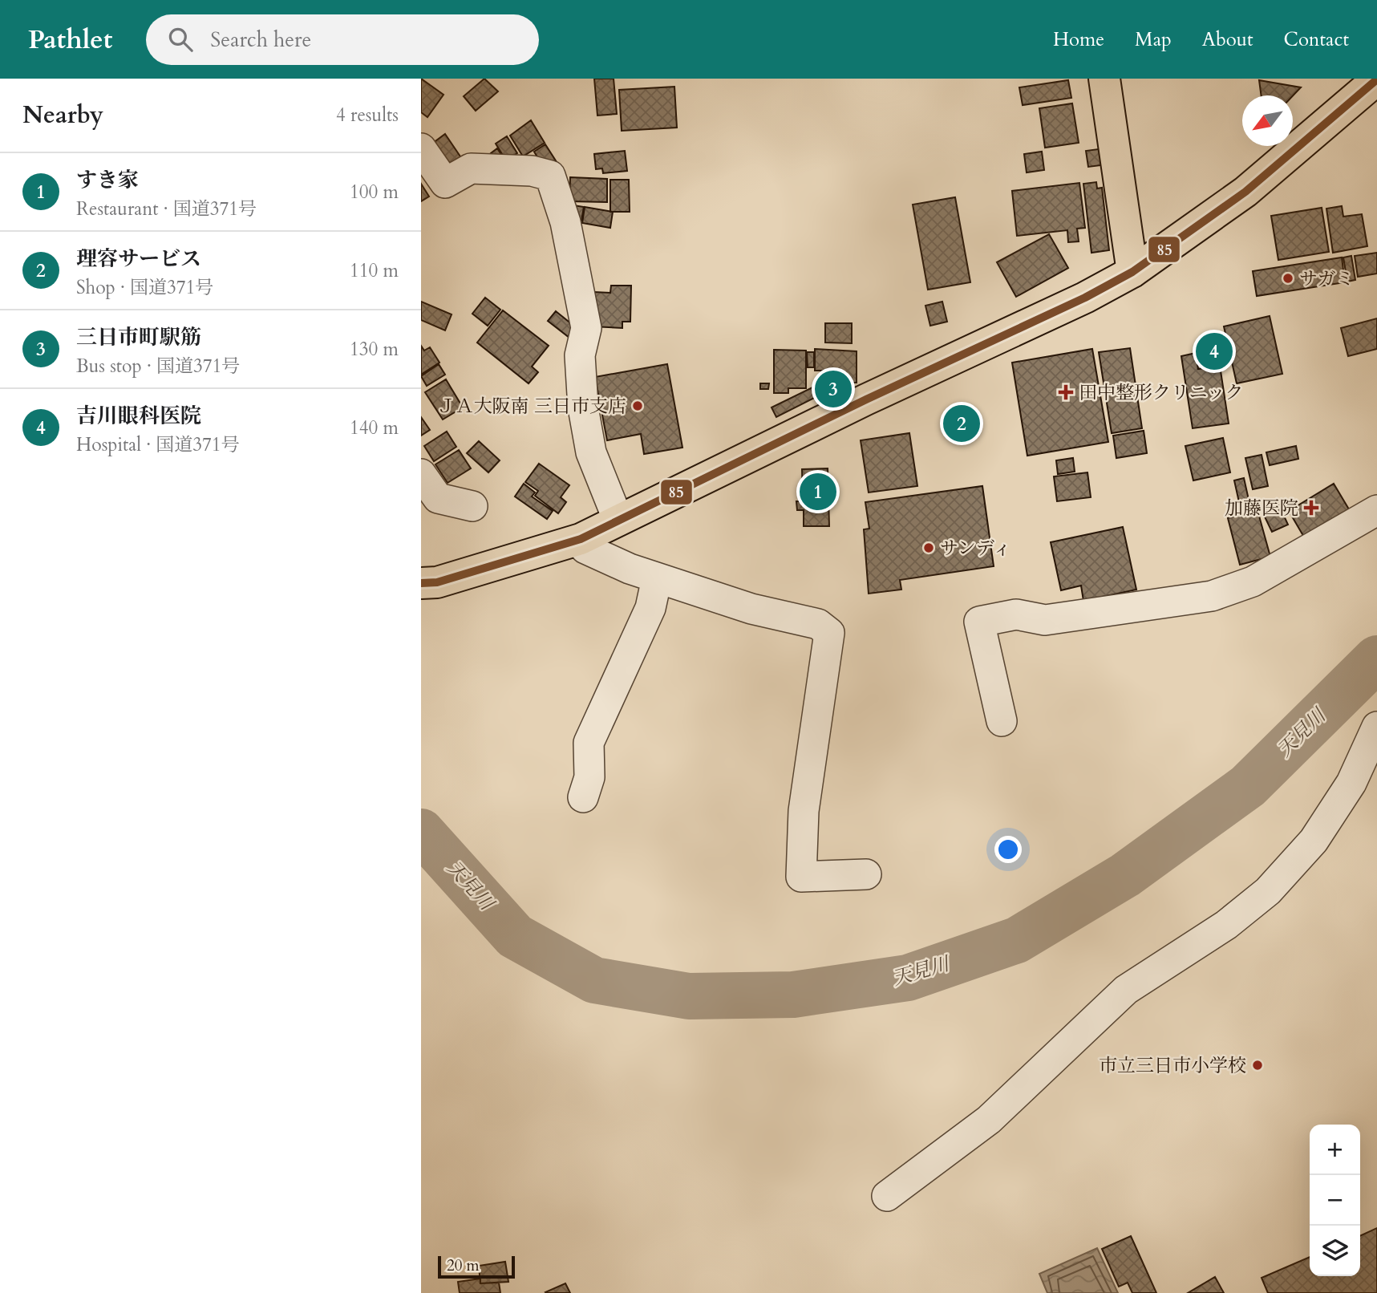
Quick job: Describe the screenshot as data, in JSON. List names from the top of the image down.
{
  "water": ["天見川"],
  "places": {
    "other": [
      "サガミ",
      "ＪＡ大阪南 三日市支店",
      "サンディ",
      "市立三日市小学校"
    ],
    "health": ["田中整形クリニック", "加藤医院"]
  },
  "lines": ["transit line 85"],
  "scale_bar": "20 m",
  "north": "bottom left",
  "page": {
    "header": "Pathlet",
    "search": "Search here",
    "nav": [
      "Home",
      "Map",
      "About",
      "Contact"
    ],
    "heading": ["Nearby", "4 results"],
    "list": [
      {
        "mark": "1",
        "name": "すき家",
        "note": "Restaurant · 国道371号",
        "value": "100 m"
      },
      {
        "mark": "2",
        "name": "理容サービス",
        "note": "Shop · 国道371号",
        "value": "110 m"
      },
      {
        "mark": "3",
        "name": "三日市町駅筋",
        "note": "Bus stop · 国道371号",
        "value": "130 m"
      },
      {
        "mark": "4",
        "name": "吉川眼科医院",
        "note": "Hospital · 国道371号",
        "value": "140 m"
      }
    ],
    "pins": [
      "4",
      "3",
      "2",
      "1"
    ],
    "map_buttons": ["+", "−"],
    "scale": "20 m"
  }
}
